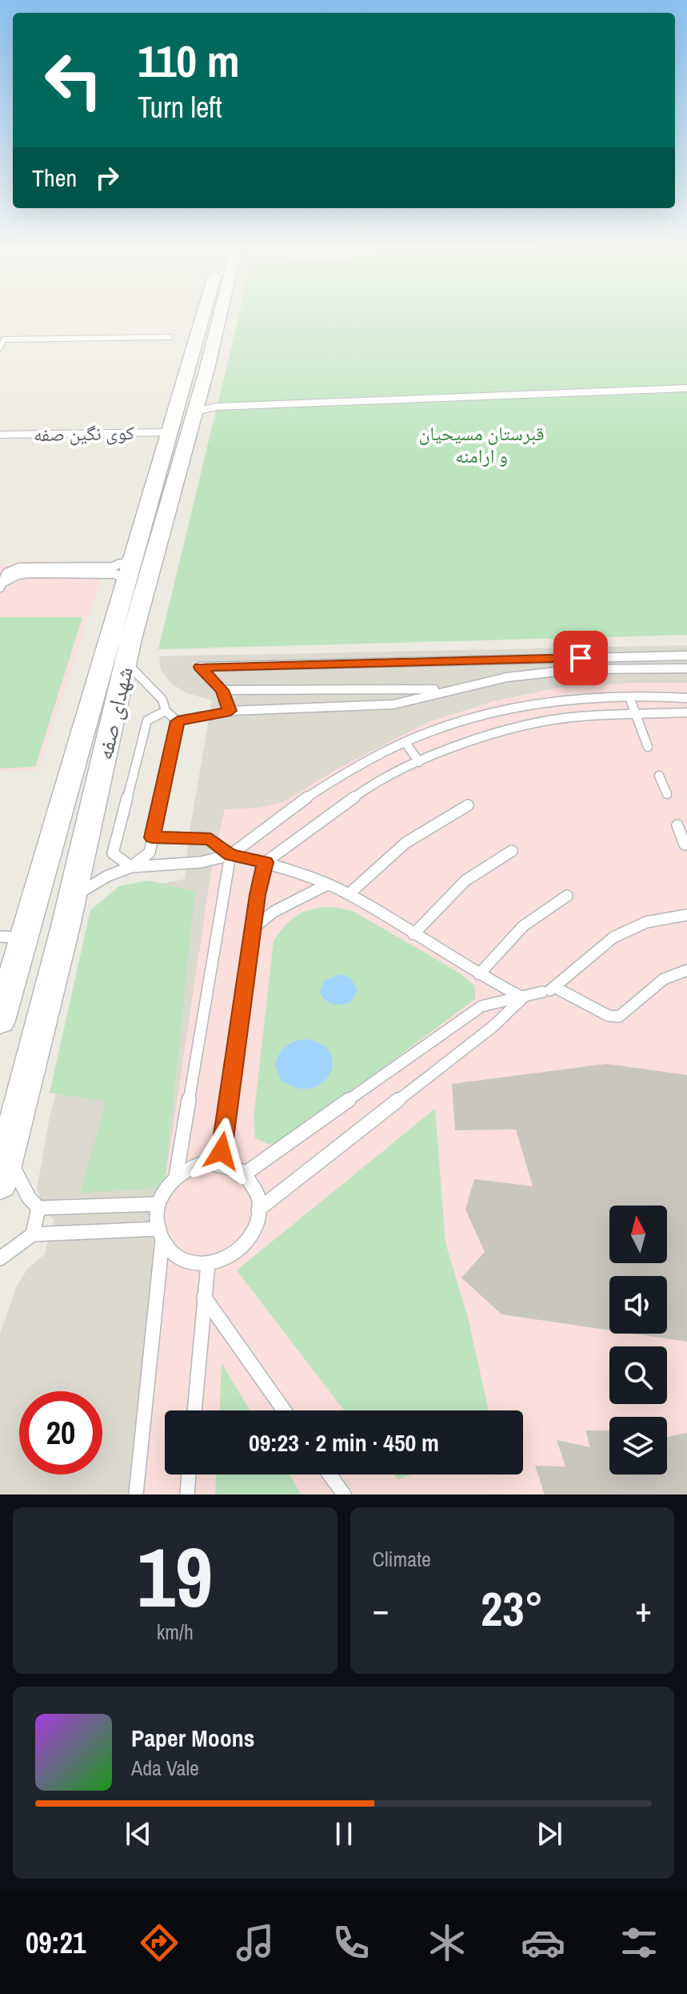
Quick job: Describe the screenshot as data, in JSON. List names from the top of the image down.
{
  "streets": {
    "main road": ["شهدای صفه"],
    "lane": ["کوی نگین صفه"]
  },
  "crossings": [
    ["کوی نگین صفه", "شهدای صفه"]
  ],
  "parks": ["قبرستان مسیحیان و ارامنه"],
  "north": "top",
  "page": {
    "turn": ["110 m", "Turn left"],
    "then": "Then",
    "limit": "20",
    "trip": "09:23 · 2 min · 450 m",
    "tile": [
      ["19", "km/h"],
      "Climate"
    ],
    "heat": ["−", "23°", "+"],
    "song": ["Paper Moons", "Ada Vale"],
    "tabs": "09:21"
  }
}
